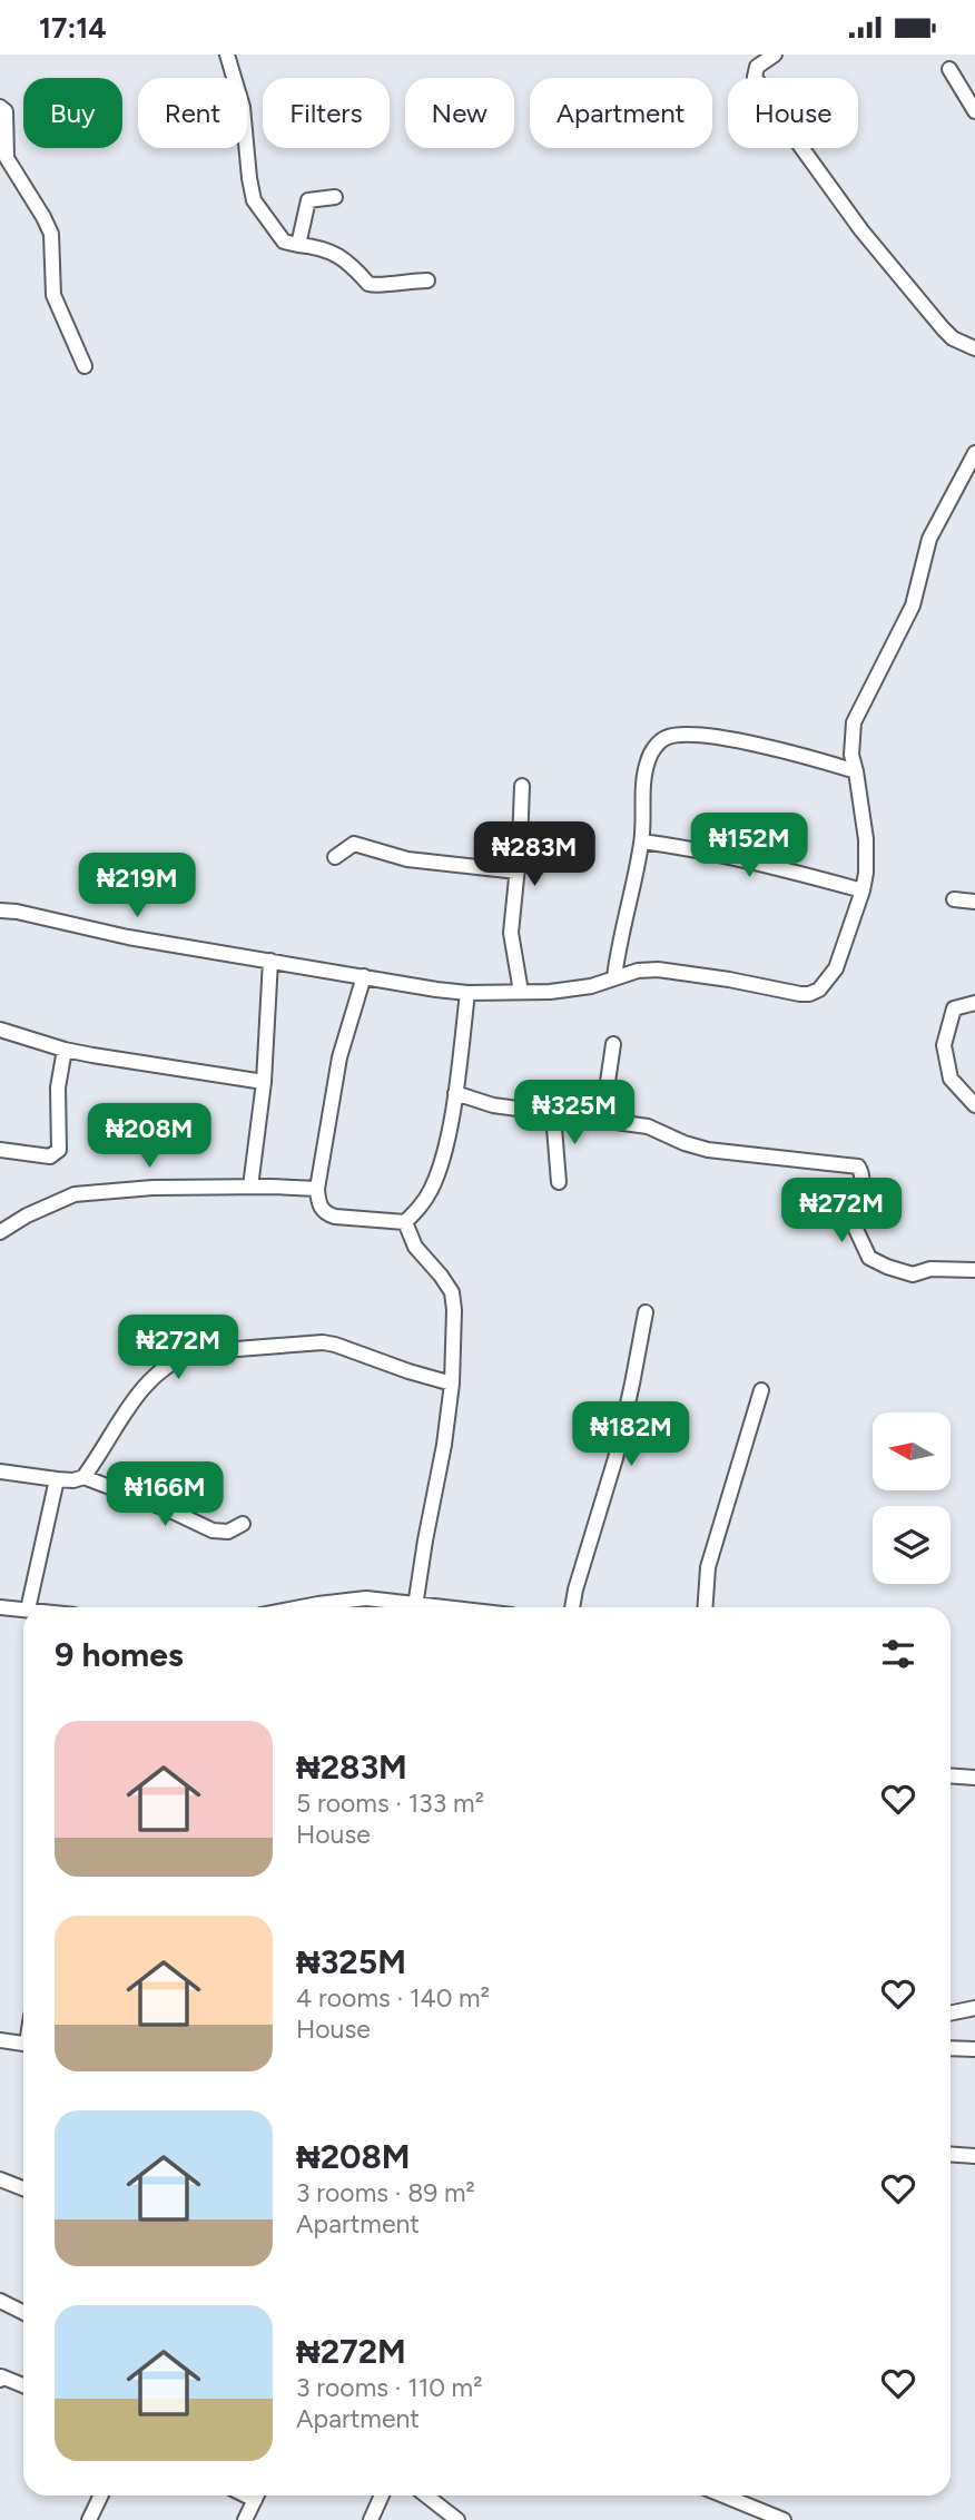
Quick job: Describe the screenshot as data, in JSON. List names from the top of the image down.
{
  "north": "left",
  "page": {
    "status": "17:14",
    "chip": [
      "Buy",
      "Rent",
      "Filters",
      "New",
      "Apartment",
      "House"
    ],
    "price": [
      "₦152M",
      "₦283M",
      "₦219M",
      "₦325M",
      "₦208M",
      "₦272M",
      "₦272M",
      "₦182M",
      "₦166M"
    ],
    "heading": "9 homes",
    "list": [
      {
        "name": "₦283M",
        "note": "5 rooms · 133 m² · House"
      },
      {
        "name": "₦325M",
        "note": "4 rooms · 140 m² · House"
      },
      {
        "name": "₦208M",
        "note": "3 rooms · 89 m² · Apartment"
      },
      {
        "name": "₦272M",
        "note": "3 rooms · 110 m² · Apartment"
      }
    ]
  }
}
